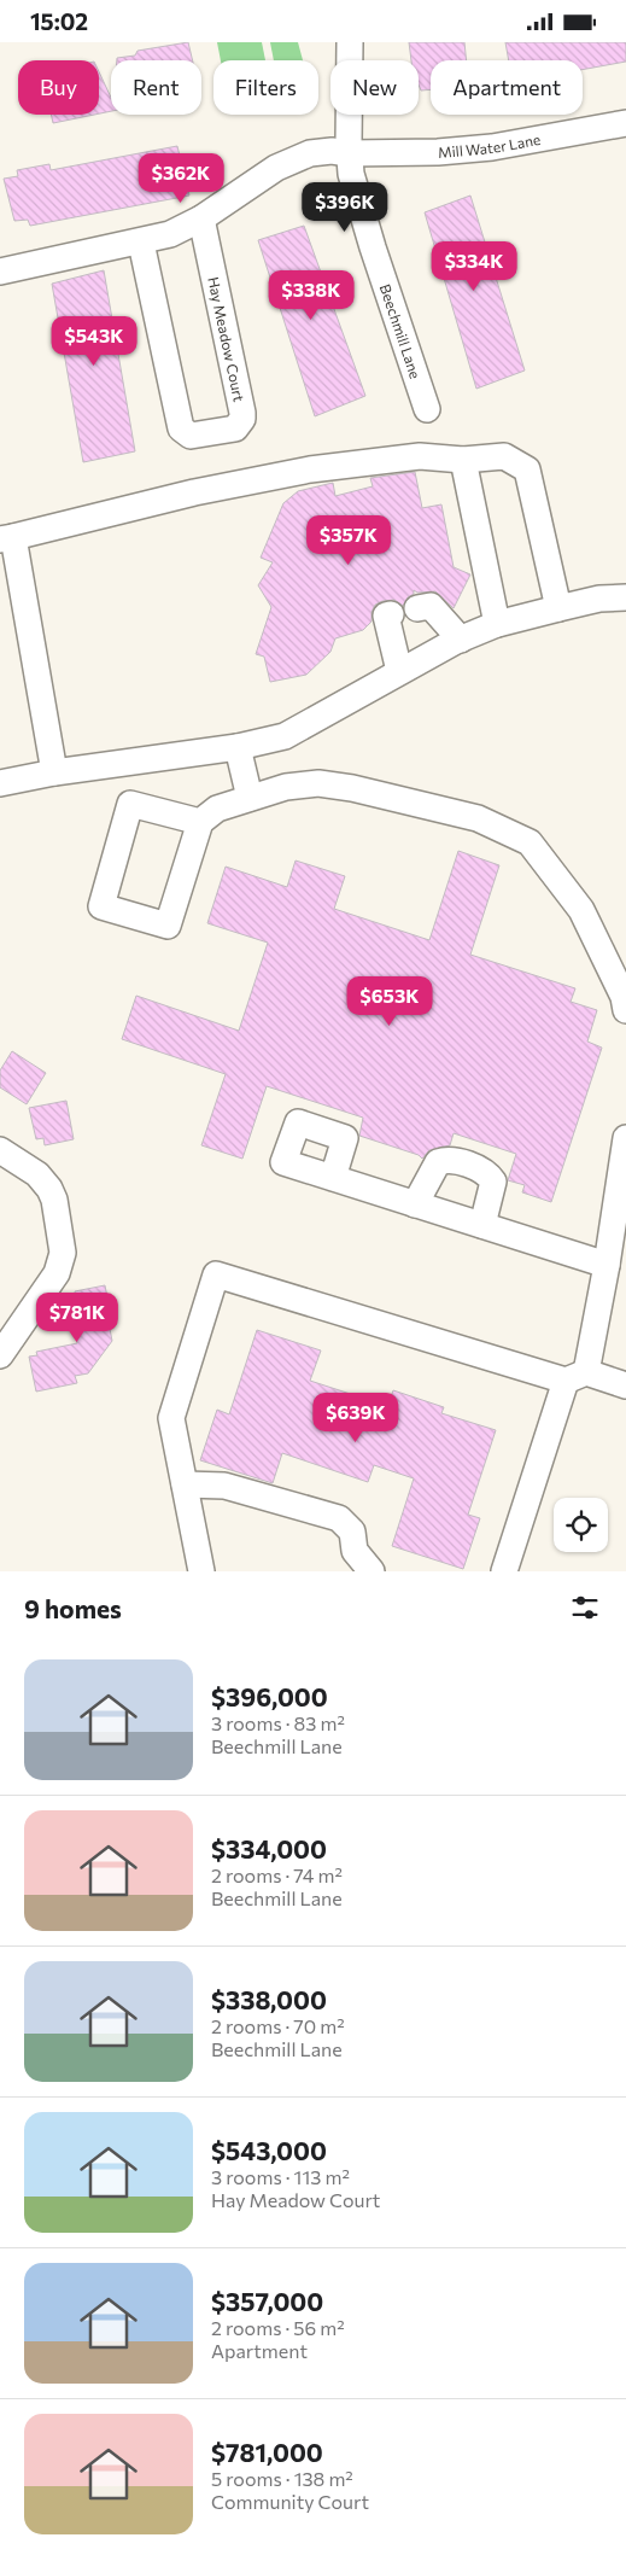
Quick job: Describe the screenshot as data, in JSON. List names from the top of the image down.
{
  "streets": {
    "street": ["Mill Water Lane", "Beechmill Lane", "Hay Meadow Court"]
  },
  "crossings": [
    ["Mill Water Lane", "Beechmill Lane"]
  ],
  "page": {
    "status": "15:02",
    "chip": [
      "Buy",
      "Rent",
      "Filters",
      "New",
      "Apartment"
    ],
    "price": [
      "$362K",
      "$396K",
      "$334K",
      "$338K",
      "$543K",
      "$357K",
      "$653K",
      "$781K",
      "$639K"
    ],
    "heading": "9 homes",
    "list": [
      {
        "name": "$396,000",
        "note": "3 rooms · 83 m² · Beechmill Lane"
      },
      {
        "name": "$334,000",
        "note": "2 rooms · 74 m² · Beechmill Lane"
      },
      {
        "name": "$338,000",
        "note": "2 rooms · 70 m² · Beechmill Lane"
      },
      {
        "name": "$543,000",
        "note": "3 rooms · 113 m² · Hay Meadow Court"
      },
      {
        "name": "$357,000",
        "note": "2 rooms · 56 m² · Apartment"
      },
      {
        "name": "$781,000",
        "note": "5 rooms · 138 m² · Community Court"
      }
    ]
  }
}
